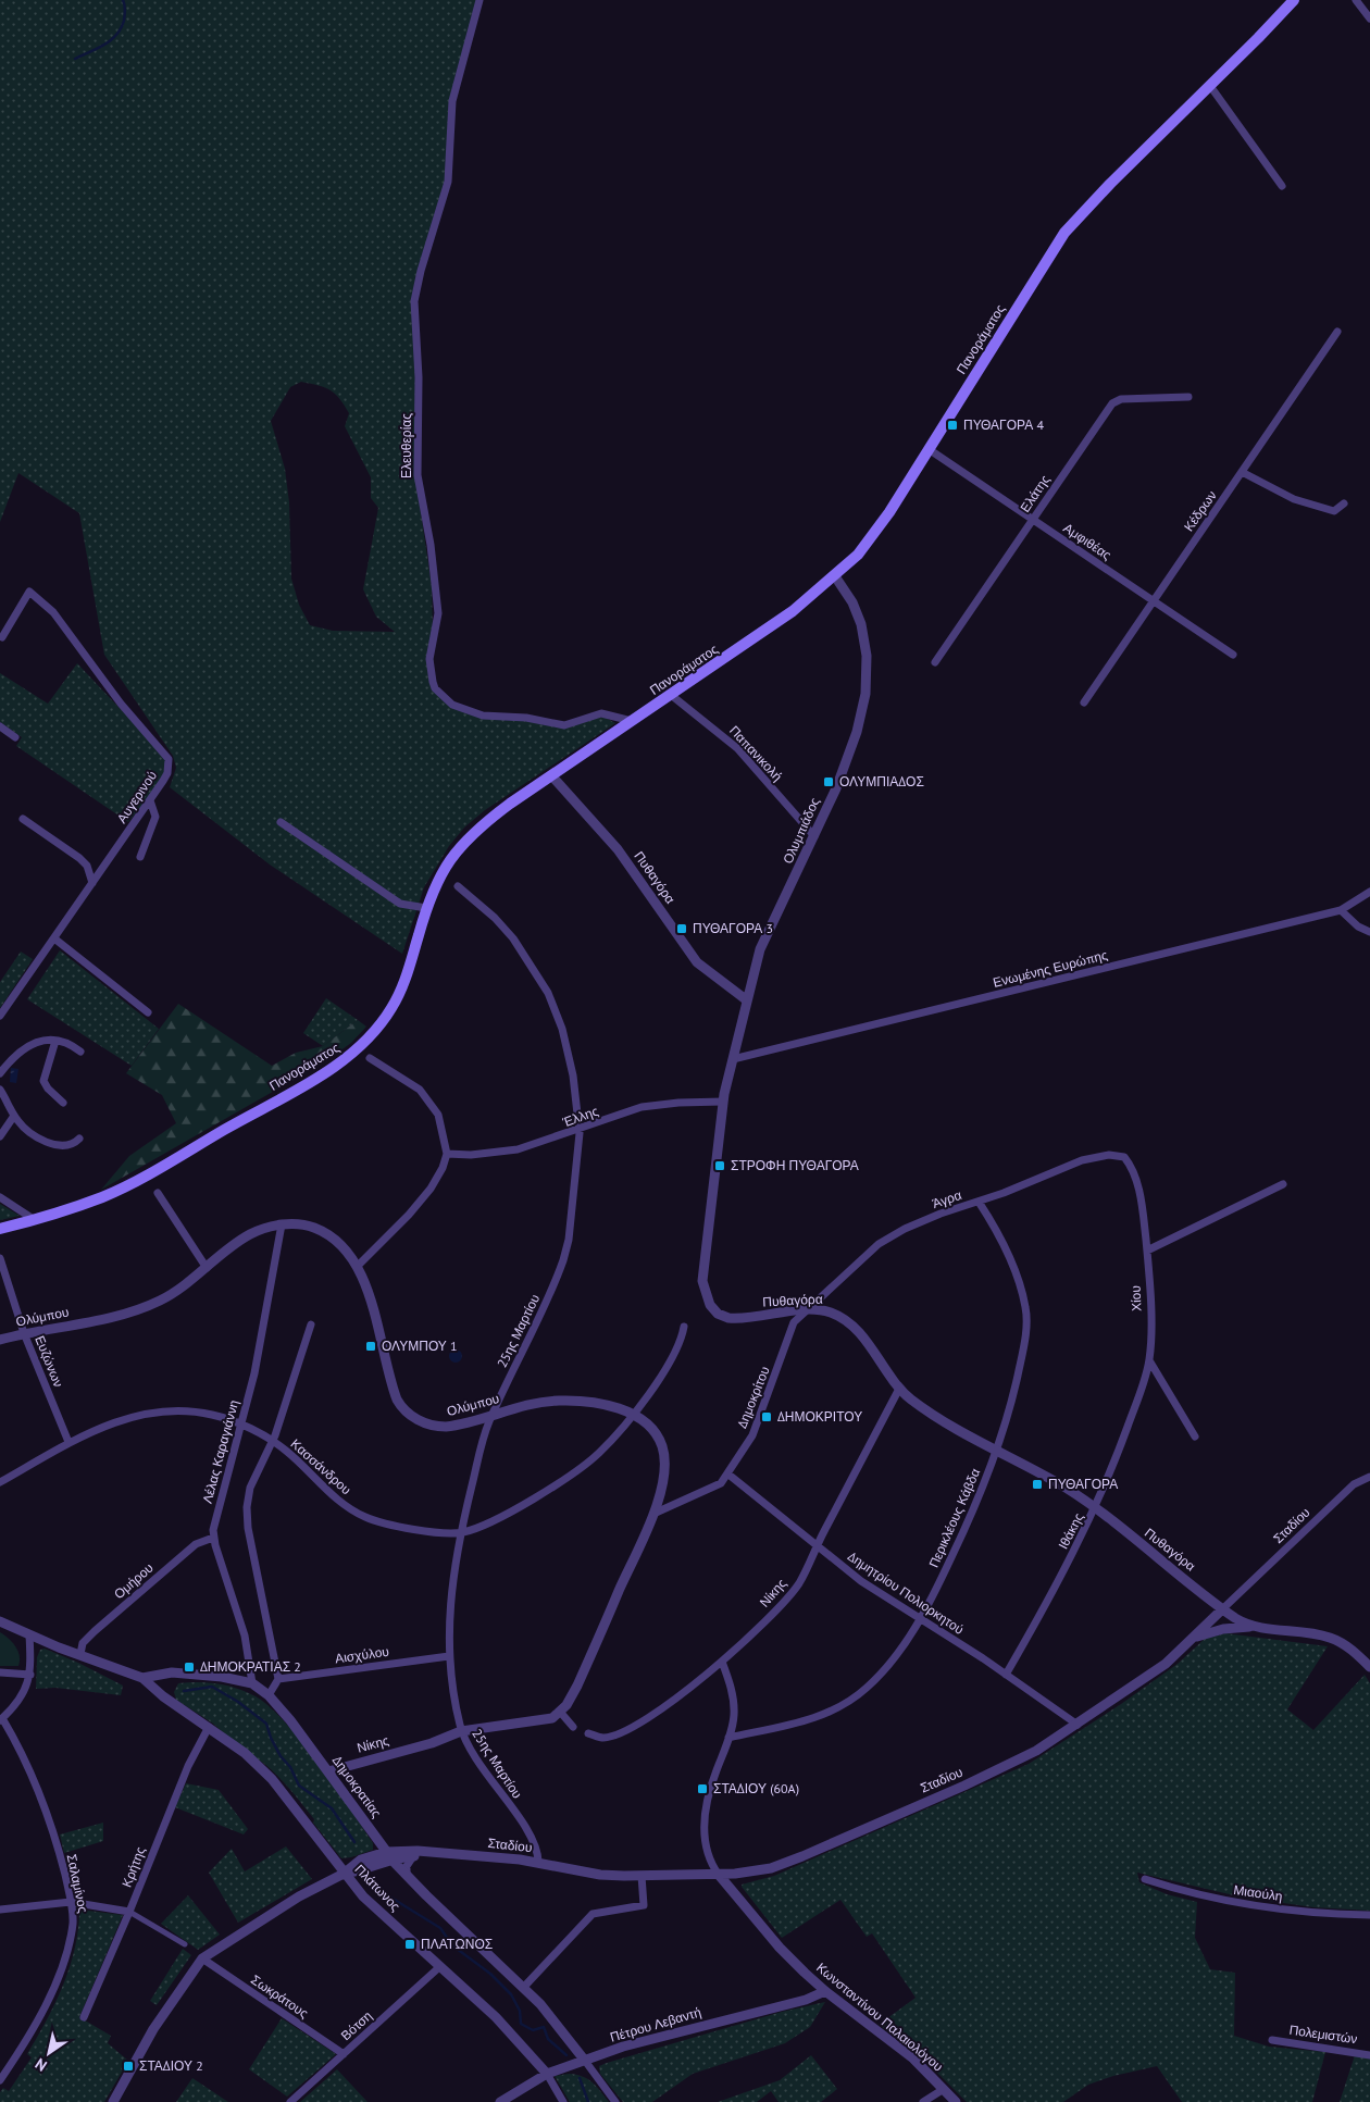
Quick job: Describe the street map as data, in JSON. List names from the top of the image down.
{
  "streets": {
    "main road": ["Πανοράματος"],
    "street": [
      "Ελευθερίας",
      "Ελάτης",
      "Κέδρων",
      "Αμφιθέας",
      "Παπανικολή",
      "Αυγερινού",
      "Ολυμπιάδος",
      "Πυθαγόρα",
      "Ενωμένης Ευρώπης",
      "Έλλης",
      "Άγρα",
      "Χίου",
      "Ολύμπου",
      "25ης Μαρτίου",
      "Ευζώνων",
      "Δημοκρίτου",
      "Λέλας Καραγιάννη",
      "Κασσάνδρου",
      "Περικλέους Κάβδα",
      "Σταδίου",
      "Ιθάκης",
      "Ομήρου",
      "Νίκης",
      "Δημητρίου Πολιορκητού",
      "Αισχύλου",
      "Δημοκρατίας",
      "Κρήτης",
      "Σαλαμίνος",
      "Πλάτωνος",
      "Μιαούλη",
      "Σωκράτους",
      "Κωνσταντίνου Παλαιολόγου",
      "Πέτρου Λεβαντή",
      "Βότση",
      "Πολεμιστών"
    ]
  },
  "crossings": [
    ["Πανοράματος", "Ελευθερίας"],
    ["Πανοράματος", "Αμφιθέας"],
    ["Πανοράματος", "Παπανικολή"],
    ["Πανοράματος", "Ολυμπιάδος"],
    ["Πανοράματος", "Πυθαγόρα"],
    ["Ελάτης", "Αμφιθέας"],
    ["Κέδρων", "Αμφιθέας"],
    ["Παπανικολή", "Ολυμπιάδος"],
    ["Ολυμπιάδος", "Πυθαγόρα"],
    ["Πυθαγόρα", "Ενωμένης Ευρώπης"],
    ["Πυθαγόρα", "Έλλης"],
    ["Πυθαγόρα", "Άγρα"],
    ["Πυθαγόρα", "Δημοκρίτου"],
    ["Πυθαγόρα", "Περικλέους Κάβδα"],
    ["Πυθαγόρα", "Σταδίου"],
    ["Πυθαγόρα", "Ιθάκης"],
    ["Πυθαγόρα", "Νίκης"],
    ["Έλλης", "25ης Μαρτίου"],
    ["Άγρα", "Χίου"],
    ["Άγρα", "Δημοκρίτου"],
    ["Άγρα", "Περικλέους Κάβδα"],
    ["Χίου", "Ιθάκης"],
    ["Ολύμπου", "25ης Μαρτίου"],
    ["Ολύμπου", "Ευζώνων"],
    ["Ολύμπου", "Δημοκρίτου"],
    ["Ολύμπου", "Λέλας Καραγιάννη"],
    ["Ολύμπου", "Κασσάνδρου"],
    ["Ολύμπου", "Νίκης"],
    ["25ης Μαρτίου", "Κασσάνδρου"],
    ["25ης Μαρτίου", "Σταδίου"],
    ["25ης Μαρτίου", "Νίκης"],
    ["25ης Μαρτίου", "Αισχύλου"],
    ["Ευζώνων", "Κασσάνδρου"],
    ["Δημοκρίτου", "Δημητρίου Πολιορκητού"],
    ["Λέλας Καραγιάννη", "Κασσάνδρου"],
    ["Λέλας Καραγιάννη", "Ομήρου"],
    ["Λέλας Καραγιάννη", "Δημοκρατίας"],
    ["Περικλέους Κάβδα", "Δημητρίου Πολιορκητού"],
    ["Περικλέους Κάβδα", "Κωνσταντίνου Παλαιολόγου"],
    ["Σταδίου", "Δημητρίου Πολιορκητού"],
    ["Σταδίου", "Δημοκρατίας"],
    ["Σταδίου", "Πλάτωνος"],
    ["Σταδίου", "Σωκράτους"],
    ["Σταδίου", "Κωνσταντίνου Παλαιολόγου"],
    ["Ιθάκης", "Δημητρίου Πολιορκητού"],
    ["Νίκης", "Δημητρίου Πολιορκητού"],
    ["Νίκης", "Δημοκρατίας"],
    ["Νίκης", "Κωνσταντίνου Παλαιολόγου"],
    ["Δημοκρατίας", "Πλάτωνος"],
    ["Δημοκρατίας", "Πέτρου Λεβαντή"],
    ["Κρήτης", "Πλάτωνος"],
    ["Πλάτωνος", "Πέτρου Λεβαντή"],
    ["Πλάτωνος", "Βότση"],
    ["Σωκράτους", "Βότση"],
    ["Κωνσταντίνου Παλαιολόγου", "Πέτρου Λεβαντή"]
  ],
  "places": {
    "transit": [
      "ΠΥΘΑΓΟΡΑ 4",
      "ΟΛΥΜΠΙΑΔΟΣ",
      "ΠΥΘΑΓΟΡΑ 3",
      "ΣΤΡΟΦΗ ΠΥΘΑΓΟΡΑ",
      "ΟΛΥΜΠΟΥ 1",
      "ΔΗΜΟΚΡΙΤΟΥ",
      "ΠΥΘΑΓΟΡΑ",
      "ΔΗΜΟΚΡΑΤΙΑΣ 2",
      "ΣΤΑΔΙΟΥ (60A)",
      "ΠΛΑΤΩΝΟΣ",
      "ΣΤΑΔΙΟΥ 2"
    ]
  },
  "north": "bottom left"
}
